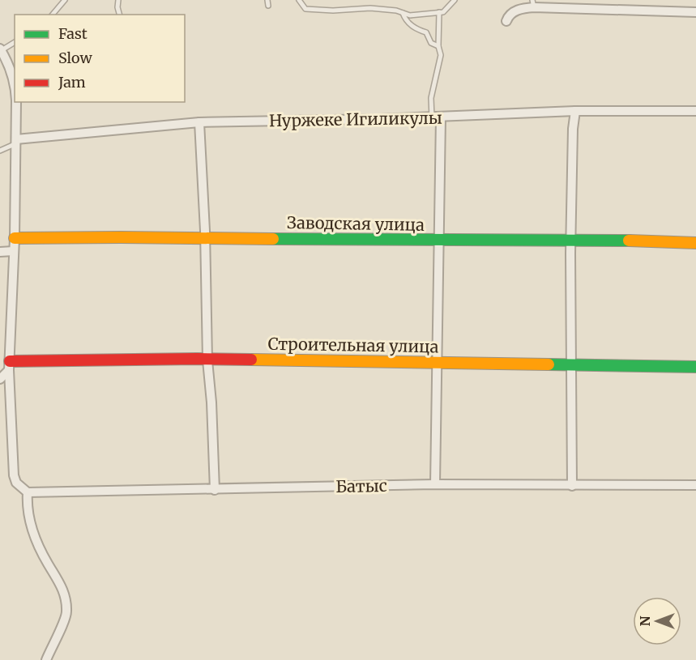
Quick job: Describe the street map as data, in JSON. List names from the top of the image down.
{
  "streets": {
    "street": [
      "Нуржеке Игиликулы",
      "Заводская улица",
      "Строительная улица",
      "Батыс"
    ]
  },
  "legend": ["Fast", "Slow", "Jam"],
  "north": "left"
}
